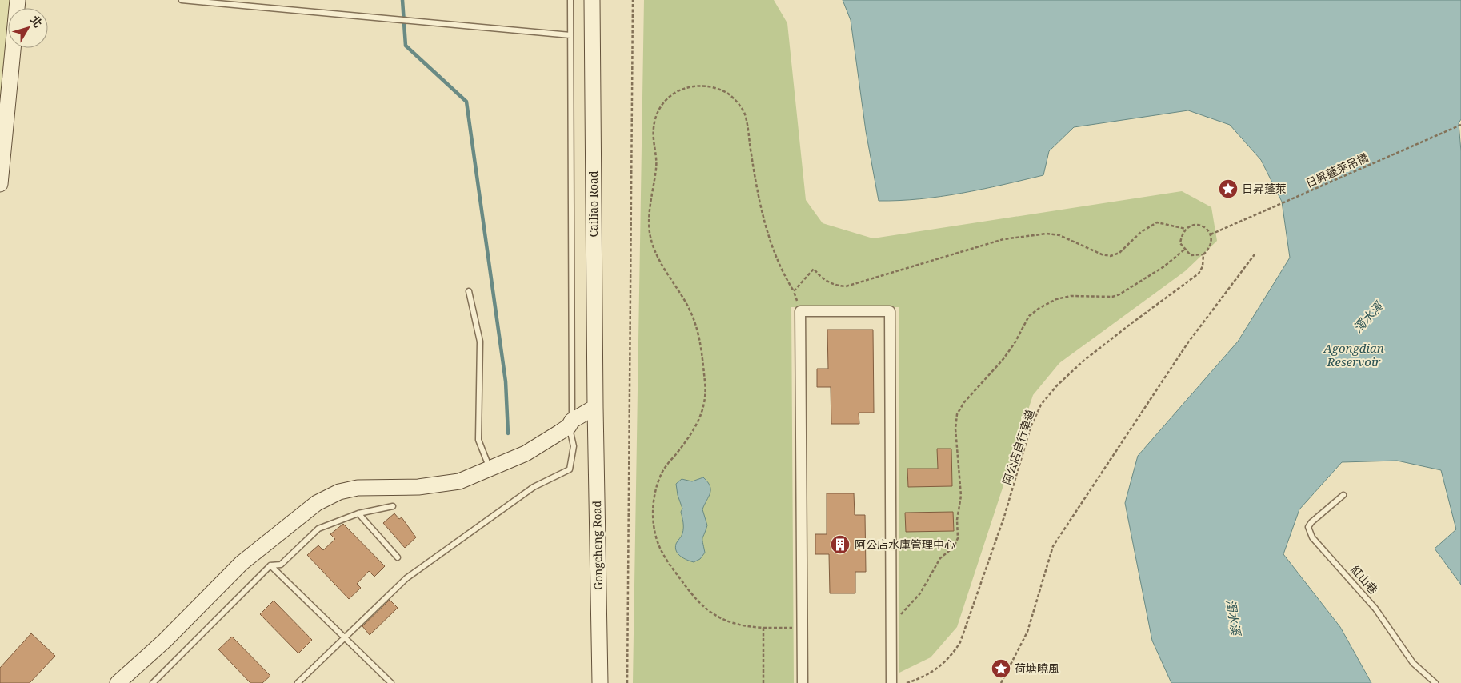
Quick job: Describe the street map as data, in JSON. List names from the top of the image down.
{
  "streets": {
    "street": ["Cailiao Road", "Gongcheng Road"],
    "lane": ["紅山巷"],
    "path": ["日昇蓬萊吊橋", "阿公店自行車道"]
  },
  "crossings": [
    ["日昇蓬萊吊橋", "阿公店自行車道"],
    ["Cailiao Road", "Gongcheng Road"]
  ],
  "water": ["濁水溪", "Agongdian Reservoir"],
  "places": {
    "place": ["日昇蓬萊", "荷塘曉風"],
    "building": ["阿公店水庫管理中心"]
  },
  "north": "top right"
}
